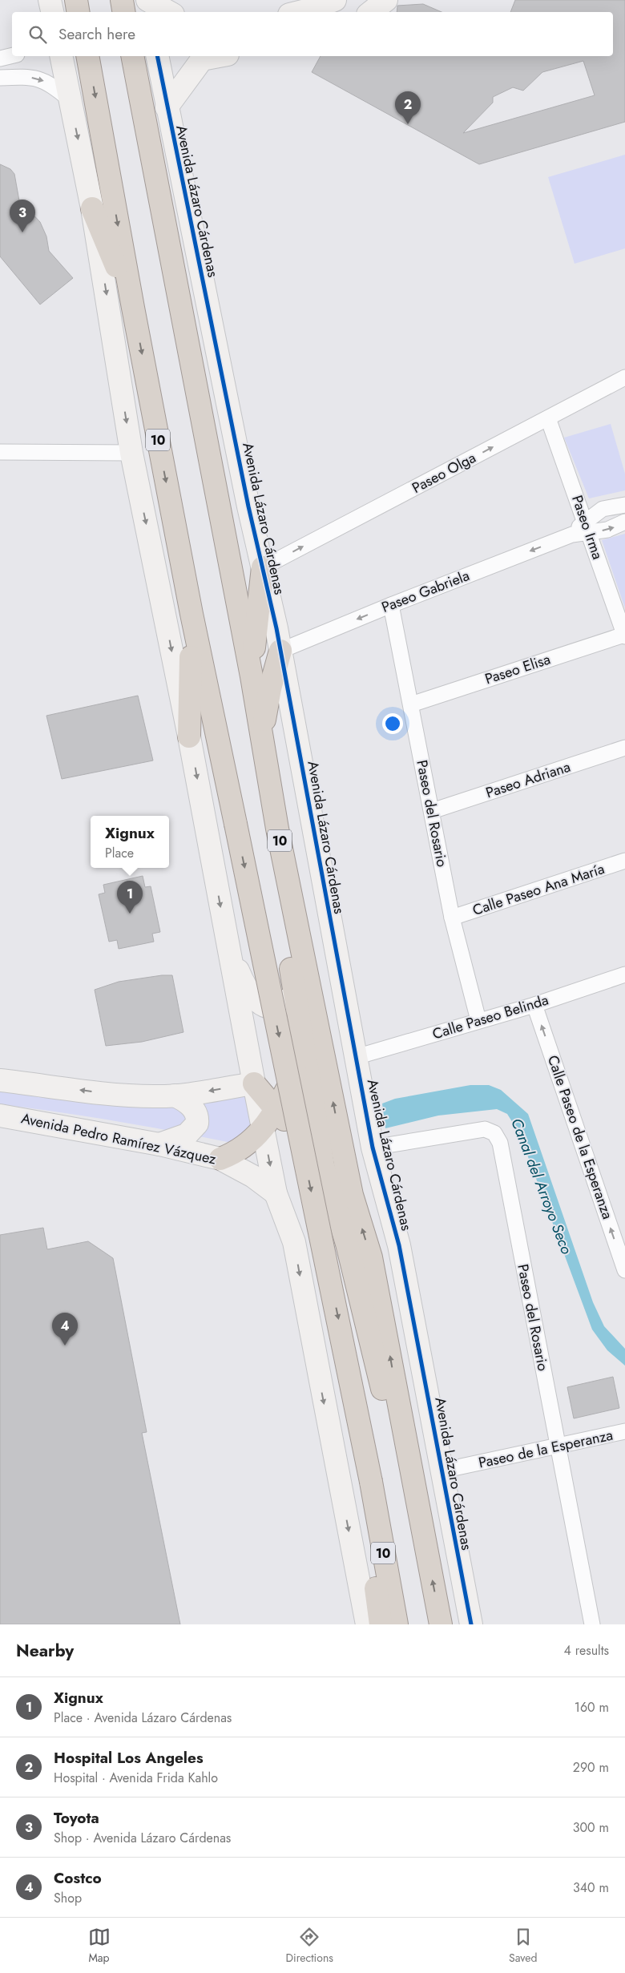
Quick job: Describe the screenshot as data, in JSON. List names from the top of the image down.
{
  "streets": {
    "highway": ["10"],
    "street": [
      "Avenida Lázaro Cárdenas",
      "Paseo Olga",
      "Paseo Irma",
      "Paseo Gabriela",
      "Paseo Elisa",
      "Paseo Adriana",
      "Paseo del Rosario",
      "Calle Paseo Ana María",
      "Calle Paseo Belinda",
      "Calle Paseo de la Esperanza",
      "Avenida Pedro Ramírez Vázquez",
      "Paseo de la Esperanza"
    ]
  },
  "crossings": [
    ["Avenida Lázaro Cárdenas", "Paseo Olga"],
    ["Avenida Lázaro Cárdenas", "Paseo Gabriela"],
    ["Avenida Lázaro Cárdenas", "Paseo del Rosario"],
    ["Avenida Lázaro Cárdenas", "Calle Paseo Belinda"],
    ["Avenida Lázaro Cárdenas", "Paseo de la Esperanza"],
    ["Paseo Olga", "Paseo Irma"],
    ["Paseo Irma", "Paseo Gabriela"],
    ["Paseo Irma", "Paseo Elisa"],
    ["Paseo Gabriela", "Paseo del Rosario"],
    ["Paseo Elisa", "Paseo del Rosario"],
    ["Paseo Adriana", "Paseo del Rosario"],
    ["Paseo del Rosario", "Calle Paseo Ana María"],
    ["Paseo del Rosario", "Calle Paseo Belinda"],
    ["Paseo del Rosario", "Paseo de la Esperanza"],
    ["Calle Paseo Belinda", "Calle Paseo de la Esperanza"]
  ],
  "one_way": ["Paseo Olga", "Calle Paseo de la Esperanza"],
  "water": ["Canal del Arroyo Seco"],
  "page": {
    "search": "Search here",
    "pins": [
      "2",
      "3",
      "1",
      "4"
    ],
    "popup": ["Xignux", "Place"],
    "heading": ["Nearby", "4 results"],
    "list": [
      {
        "mark": "1",
        "name": "Xignux",
        "note": "Place · Avenida Lázaro Cárdenas",
        "value": "160 m"
      },
      {
        "mark": "2",
        "name": "Hospital Los Angeles",
        "note": "Hospital · Avenida Frida Kahlo",
        "value": "290 m"
      },
      {
        "mark": "3",
        "name": "Toyota",
        "note": "Shop · Avenida Lázaro Cárdenas",
        "value": "300 m"
      },
      {
        "mark": "4",
        "name": "Costco",
        "note": "Shop",
        "value": "340 m"
      }
    ],
    "nav": ["Map", "Directions", "Saved"]
  }
}
